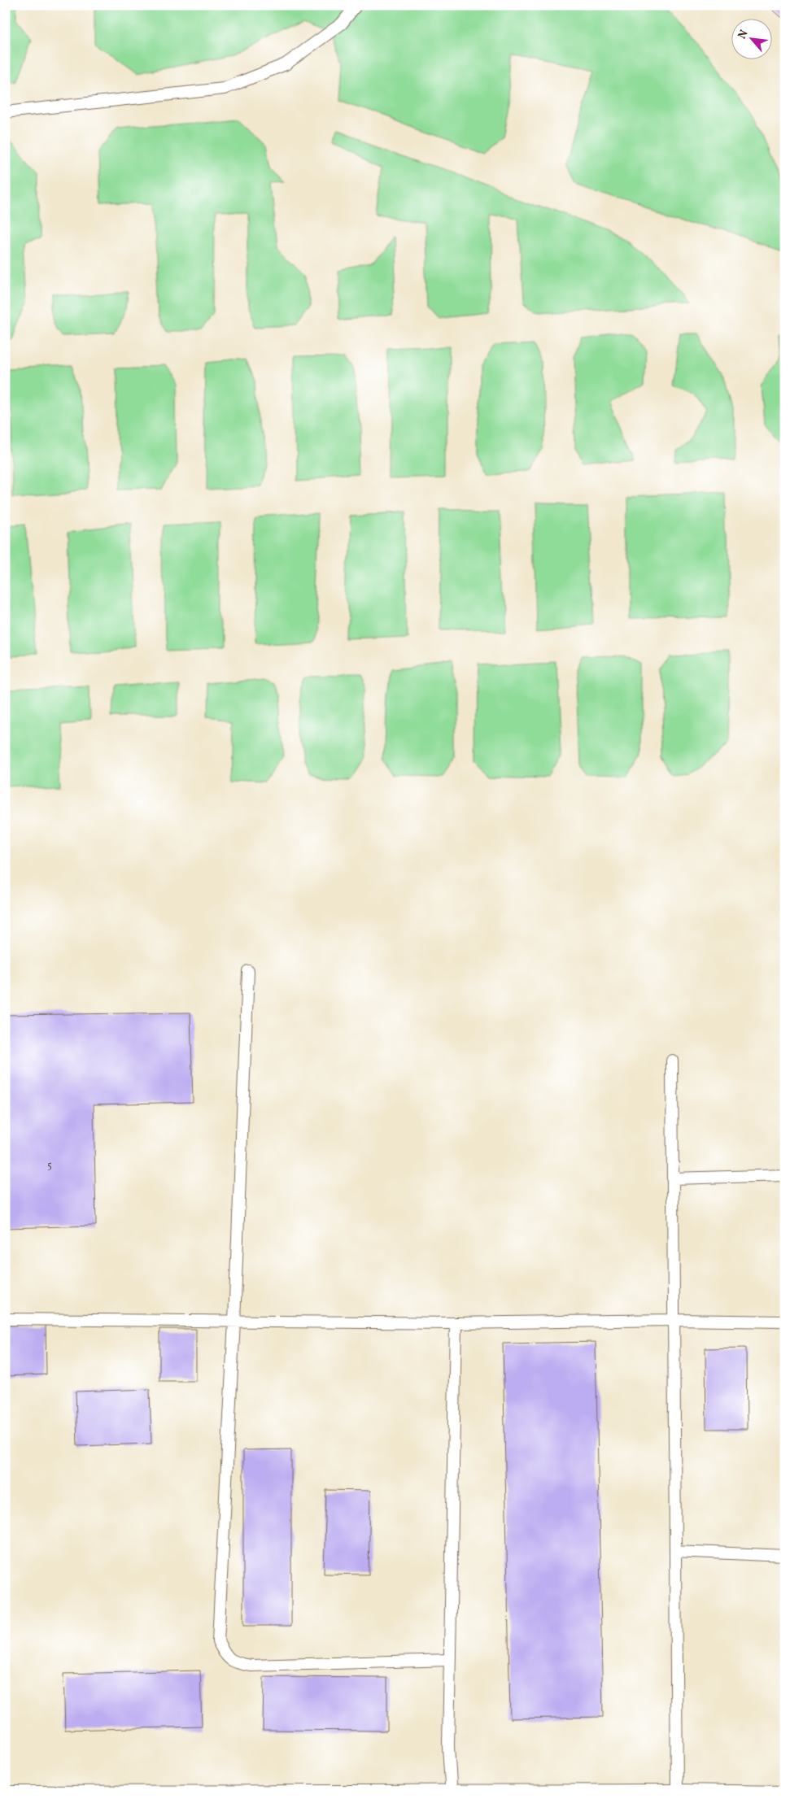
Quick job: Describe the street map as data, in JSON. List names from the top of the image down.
{
  "house_numbers": ["5"],
  "north": "top left"
}
